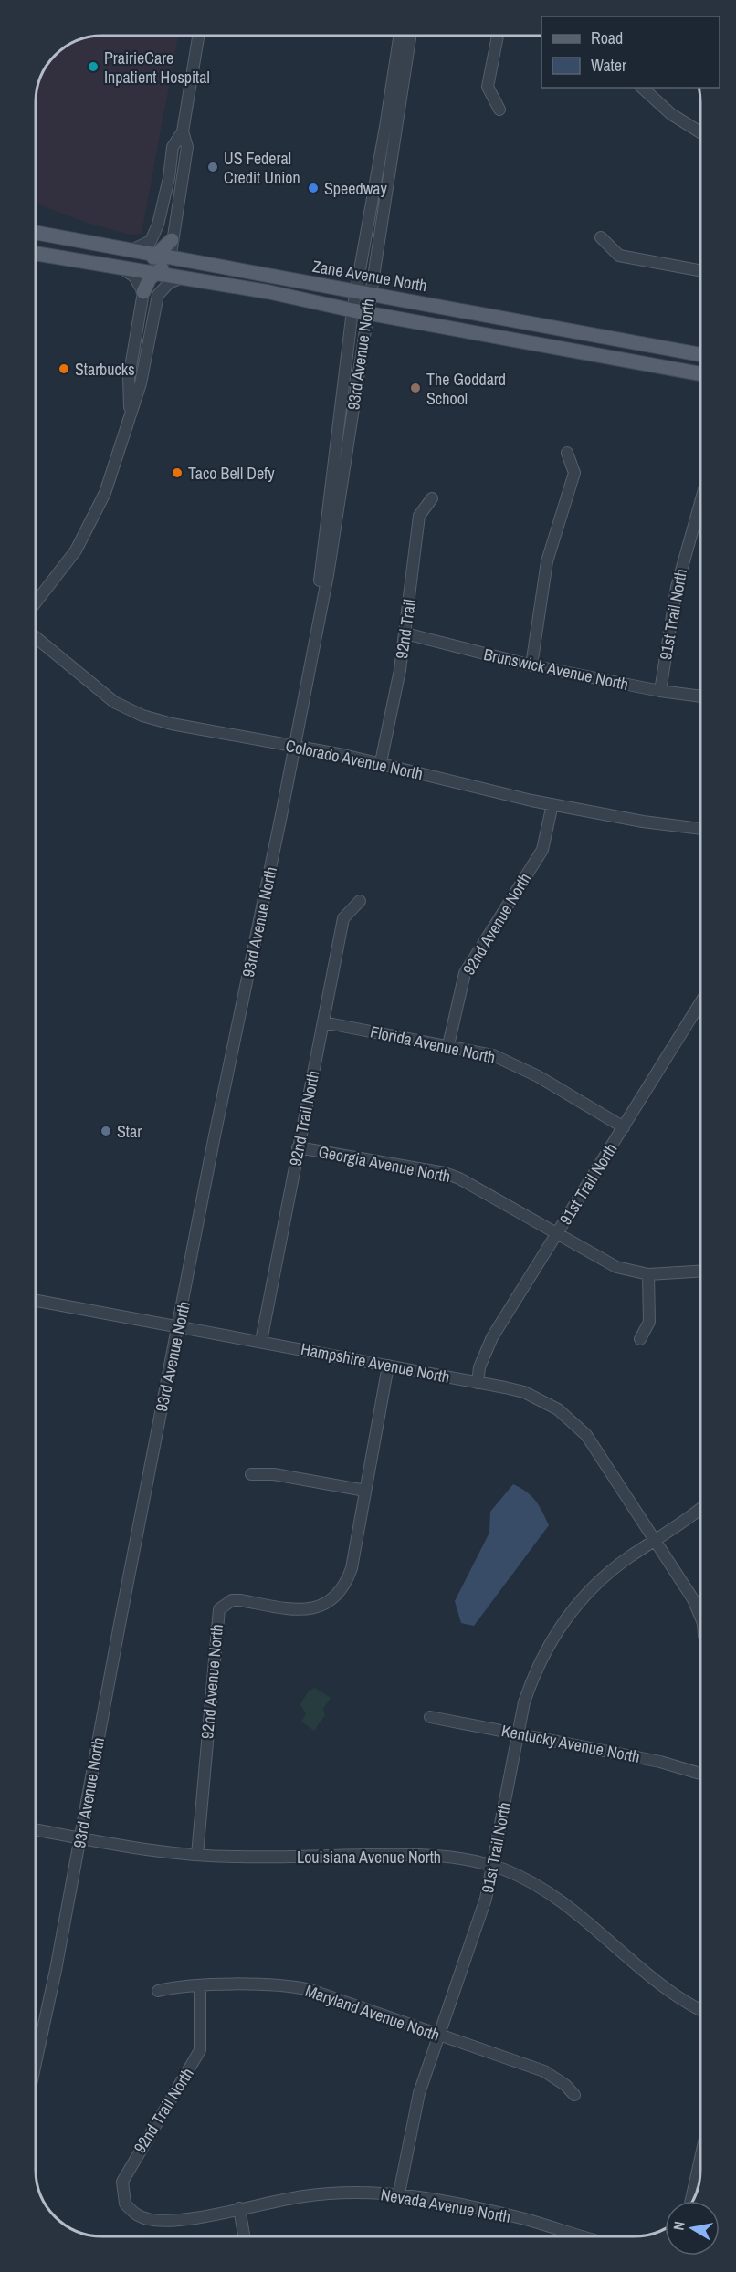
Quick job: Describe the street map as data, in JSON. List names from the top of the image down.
{
  "streets": {
    "main road": ["Zane Avenue North"],
    "street": [
      "93rd Avenue North",
      "91st Trail North",
      "92nd Trail",
      "Brunswick Avenue North",
      "Colorado Avenue North",
      "92nd Avenue North",
      "Florida Avenue North",
      "92nd Trail North",
      "Georgia Avenue North",
      "Hampshire Avenue North",
      "Kentucky Avenue North",
      "Louisiana Avenue North",
      "Maryland Avenue North",
      "Nevada Avenue North"
    ]
  },
  "crossings": [
    ["Zane Avenue North", "93rd Avenue North"],
    ["93rd Avenue North", "Colorado Avenue North"],
    ["93rd Avenue North", "Hampshire Avenue North"],
    ["93rd Avenue North", "Louisiana Avenue North"],
    ["91st Trail North", "Brunswick Avenue North"],
    ["91st Trail North", "Florida Avenue North"],
    ["91st Trail North", "Georgia Avenue North"],
    ["91st Trail North", "Hampshire Avenue North"],
    ["91st Trail North", "Kentucky Avenue North"],
    ["91st Trail North", "Louisiana Avenue North"],
    ["91st Trail North", "Maryland Avenue North"],
    ["91st Trail North", "Nevada Avenue North"],
    ["92nd Trail", "Brunswick Avenue North"],
    ["92nd Trail", "Colorado Avenue North"],
    ["Colorado Avenue North", "92nd Avenue North"],
    ["92nd Avenue North", "Florida Avenue North"],
    ["92nd Avenue North", "Hampshire Avenue North"],
    ["92nd Avenue North", "Louisiana Avenue North"],
    ["Florida Avenue North", "92nd Trail North"],
    ["92nd Trail North", "Georgia Avenue North"],
    ["92nd Trail North", "Hampshire Avenue North"],
    ["92nd Trail North", "Maryland Avenue North"],
    ["92nd Trail North", "Nevada Avenue North"]
  ],
  "places": [
    "PrairieCare Inpatient Hospital",
    "US Federal Credit Union",
    "Speedway",
    "Starbucks",
    "The Goddard School",
    "Taco Bell Defy",
    "Star"
  ],
  "legend": ["Road", "Water"],
  "north": "left"
}
